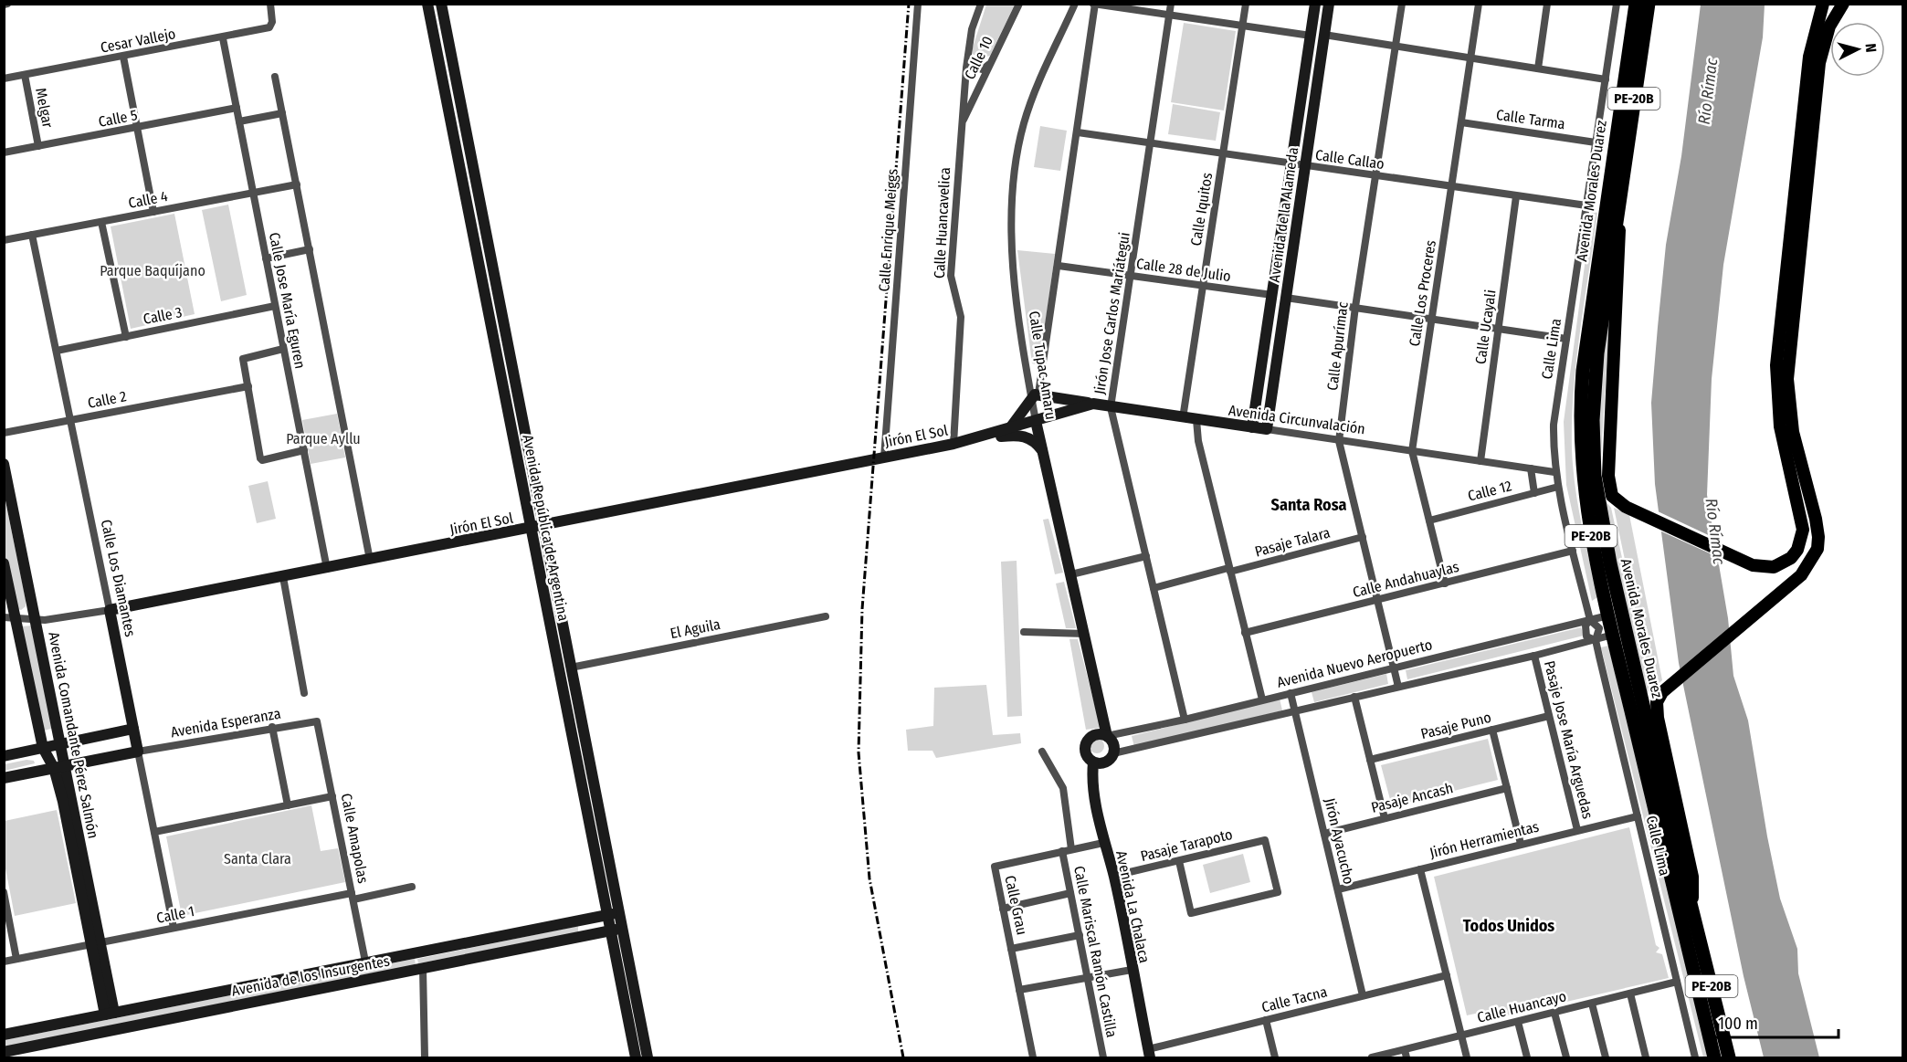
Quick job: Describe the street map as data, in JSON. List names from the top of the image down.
{
  "streets": {
    "highway": ["PE-20B", "Avenida Morales Duarez"],
    "main road": [
      "Avenida de la Alameda",
      "Calle Tupac Amaru",
      "Avenida Circunvalación",
      "Jirón El Sol",
      "Avenida República de Argentina",
      "Calle Los Diamantes",
      "Avenida Comandante Pérez Salmón",
      "Avenida La Chalaca",
      "Avenida de los Insurgentes"
    ],
    "street": [
      "Cesar Vallejo",
      "Calle 10",
      "Melgar",
      "Calle 5",
      "Calle Tarma",
      "Calle Callao",
      "Calle 4",
      "Calle Iquitos",
      "Calle Huancavelica",
      "Calle Enrique Meiggs",
      "Calle 28 de Julio",
      "Calle Los Proceres",
      "Calle Jose María Eguren",
      "Jirón Jose Carlos Mariátegui",
      "Calle 3",
      "Calle Ucayali",
      "Calle Apurímac",
      "Calle Lima",
      "Calle 2",
      "Calle 12",
      "Pasaje Talara",
      "Calle Andahuaylas",
      "El Aguila",
      "Avenida Nuevo Aeropuerto",
      "Avenida Esperanza",
      "Pasaje Puno",
      "Pasaje Jose María Arguedas",
      "Pasaje Ancash",
      "Calle Amapolas",
      "Jirón Herramientas",
      "Jirón Ayacucho",
      "Pasaje Tarapoto",
      "Calle Grau",
      "Calle 1",
      "Calle Mariscal Ramón Castilla",
      "Calle Tacna",
      "Calle Huancayo"
    ]
  },
  "crossings": [
    ["Cesar Vallejo", "Melgar"],
    ["Cesar Vallejo", "Calle Jose María Eguren"],
    ["Calle 10", "Calle Huancavelica"],
    ["Melgar", "Calle 5"],
    ["Calle 5", "Calle Jose María Eguren"],
    ["Calle Tarma", "Calle Los Proceres"],
    ["Calle Tarma", "Calle Lima"],
    ["Calle Callao", "Calle Iquitos"],
    ["Calle Callao", "Avenida de la Alameda"],
    ["Calle Callao", "Calle Los Proceres"],
    ["Calle Callao", "Jirón Jose Carlos Mariátegui"],
    ["Calle Callao", "Calle Ucayali"],
    ["Calle Callao", "Calle Apurímac"],
    ["Calle Callao", "Calle Lima"],
    ["Calle Callao", "Calle Tupac Amaru"],
    ["Avenida Morales Duarez", "Avenida Nuevo Aeropuerto"],
    ["Calle 4", "Calle Jose María Eguren"],
    ["Calle 4", "Calle Los Diamantes"],
    ["Calle Iquitos", "Calle 28 de Julio"],
    ["Calle Iquitos", "Avenida Circunvalación"],
    ["Avenida de la Alameda", "Calle 28 de Julio"],
    ["Avenida de la Alameda", "Avenida Circunvalación"],
    ["Calle Huancavelica", "Jirón El Sol"],
    ["Calle Enrique Meiggs", "Jirón El Sol"],
    ["Calle 28 de Julio", "Jirón Jose Carlos Mariátegui"],
    ["Calle 28 de Julio", "Calle Tupac Amaru"],
    ["Calle Los Proceres", "Avenida Circunvalación"],
    ["Calle Los Proceres", "Calle 12"],
    ["Calle Los Proceres", "Calle Andahuaylas"],
    ["Calle Jose María Eguren", "Calle 3"],
    ["Calle Jose María Eguren", "Jirón El Sol"],
    ["Jirón Jose Carlos Mariátegui", "Avenida Circunvalación"],
    ["Jirón Jose Carlos Mariátegui", "Pasaje Talara"],
    ["Jirón Jose Carlos Mariátegui", "Avenida Nuevo Aeropuerto"],
    ["Calle 3", "Calle Los Diamantes"],
    ["Calle Ucayali", "Avenida Circunvalación"],
    ["Calle Apurímac", "Avenida Circunvalación"],
    ["Calle Apurímac", "Pasaje Talara"],
    ["Calle Apurímac", "Calle Andahuaylas"],
    ["Calle Apurímac", "Avenida Nuevo Aeropuerto"],
    ["Calle Lima", "Avenida Circunvalación"],
    ["Calle Lima", "Calle 12"],
    ["Calle Lima", "Calle Andahuaylas"],
    ["Calle Lima", "Avenida Nuevo Aeropuerto"],
    ["Calle Lima", "Jirón Herramientas"],
    ["Calle Lima", "Calle Huancayo"],
    ["Calle Tupac Amaru", "Avenida Circunvalación"],
    ["Calle Tupac Amaru", "Jirón El Sol"],
    ["Calle Tupac Amaru", "Avenida Nuevo Aeropuerto"],
    ["Calle Tupac Amaru", "Avenida La Chalaca"],
    ["Calle 2", "Calle Los Diamantes"],
    ["Avenida Circunvalación", "Jirón El Sol"],
    ["Jirón El Sol", "Avenida República de Argentina"],
    ["Jirón El Sol", "Calle Los Diamantes"],
    ["Jirón El Sol", "Avenida Comandante Pérez Salmón"],
    ["Avenida República de Argentina", "El Aguila"],
    ["Avenida República de Argentina", "Avenida de los Insurgentes"],
    ["Calle Los Diamantes", "Avenida Esperanza"],
    ["Calle Los Diamantes", "Calle 1"],
    ["Avenida Nuevo Aeropuerto", "Pasaje Jose María Arguedas"],
    ["Avenida Nuevo Aeropuerto", "Jirón Ayacucho"],
    ["Avenida Nuevo Aeropuerto", "Avenida La Chalaca"],
    ["Avenida Esperanza", "Calle Amapolas"],
    ["Pasaje Puno", "Pasaje Jose María Arguedas"],
    ["Avenida Comandante Pérez Salmón", "Calle 1"],
    ["Avenida Comandante Pérez Salmón", "Avenida de los Insurgentes"],
    ["Pasaje Jose María Arguedas", "Jirón Herramientas"],
    ["Pasaje Ancash", "Jirón Ayacucho"],
    ["Calle Amapolas", "Calle 1"],
    ["Calle Amapolas", "Avenida de los Insurgentes"],
    ["Jirón Herramientas", "Jirón Ayacucho"],
    ["Jirón Ayacucho", "Calle Tacna"],
    ["Pasaje Tarapoto", "Avenida La Chalaca"],
    ["Calle Grau", "Avenida La Chalaca"],
    ["Calle Grau", "Calle Mariscal Ramón Castilla"],
    ["Avenida La Chalaca", "Calle Tacna"]
  ],
  "districts": ["Santa Rosa", "Todos Unidos"],
  "water": ["Río Rímac"],
  "parks": ["Parque Baquíjano", "Parque Ayllu", "Santa Clara"],
  "scale_bar": "100 m",
  "north": "right"
}
